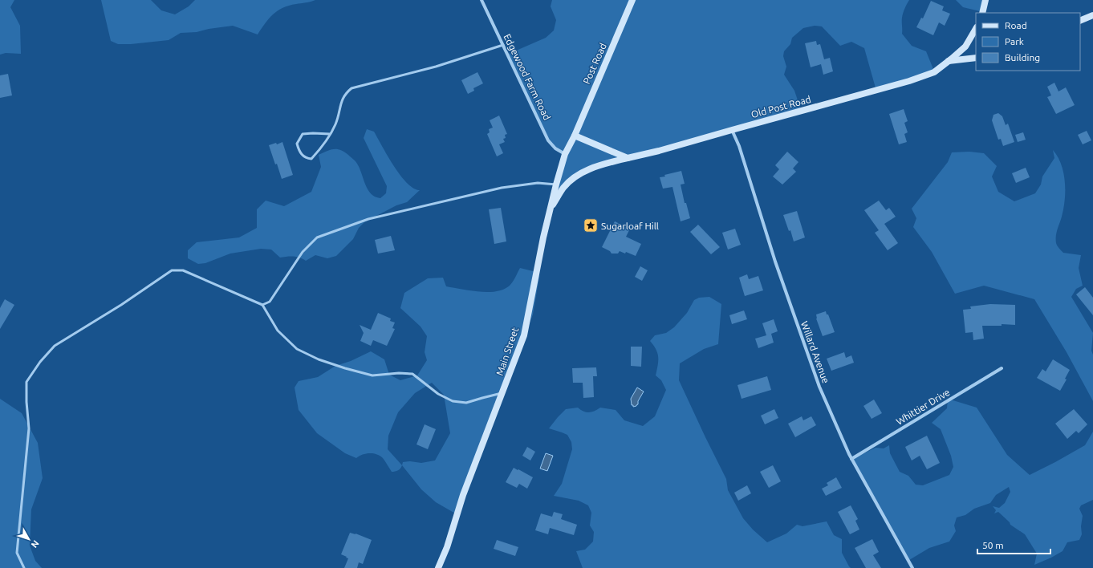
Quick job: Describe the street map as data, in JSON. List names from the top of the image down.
{
  "streets": {
    "main road": ["Post Road", "Old Post Road", "Main Street"],
    "street": ["Edgewood Farm Road", "Willard Avenue", "Whittier Drive"]
  },
  "crossings": [
    ["Post Road", "Main Street"],
    ["Edgewood Farm Road", "Main Street"],
    ["Old Post Road", "Main Street"],
    ["Old Post Road", "Willard Avenue"],
    ["Willard Avenue", "Whittier Drive"]
  ],
  "places": {
    "place": ["Sugarloaf Hill"]
  },
  "legend": ["Road", "Park", "Building"],
  "scale_bar": "50 m",
  "north": "bottom right"
}
